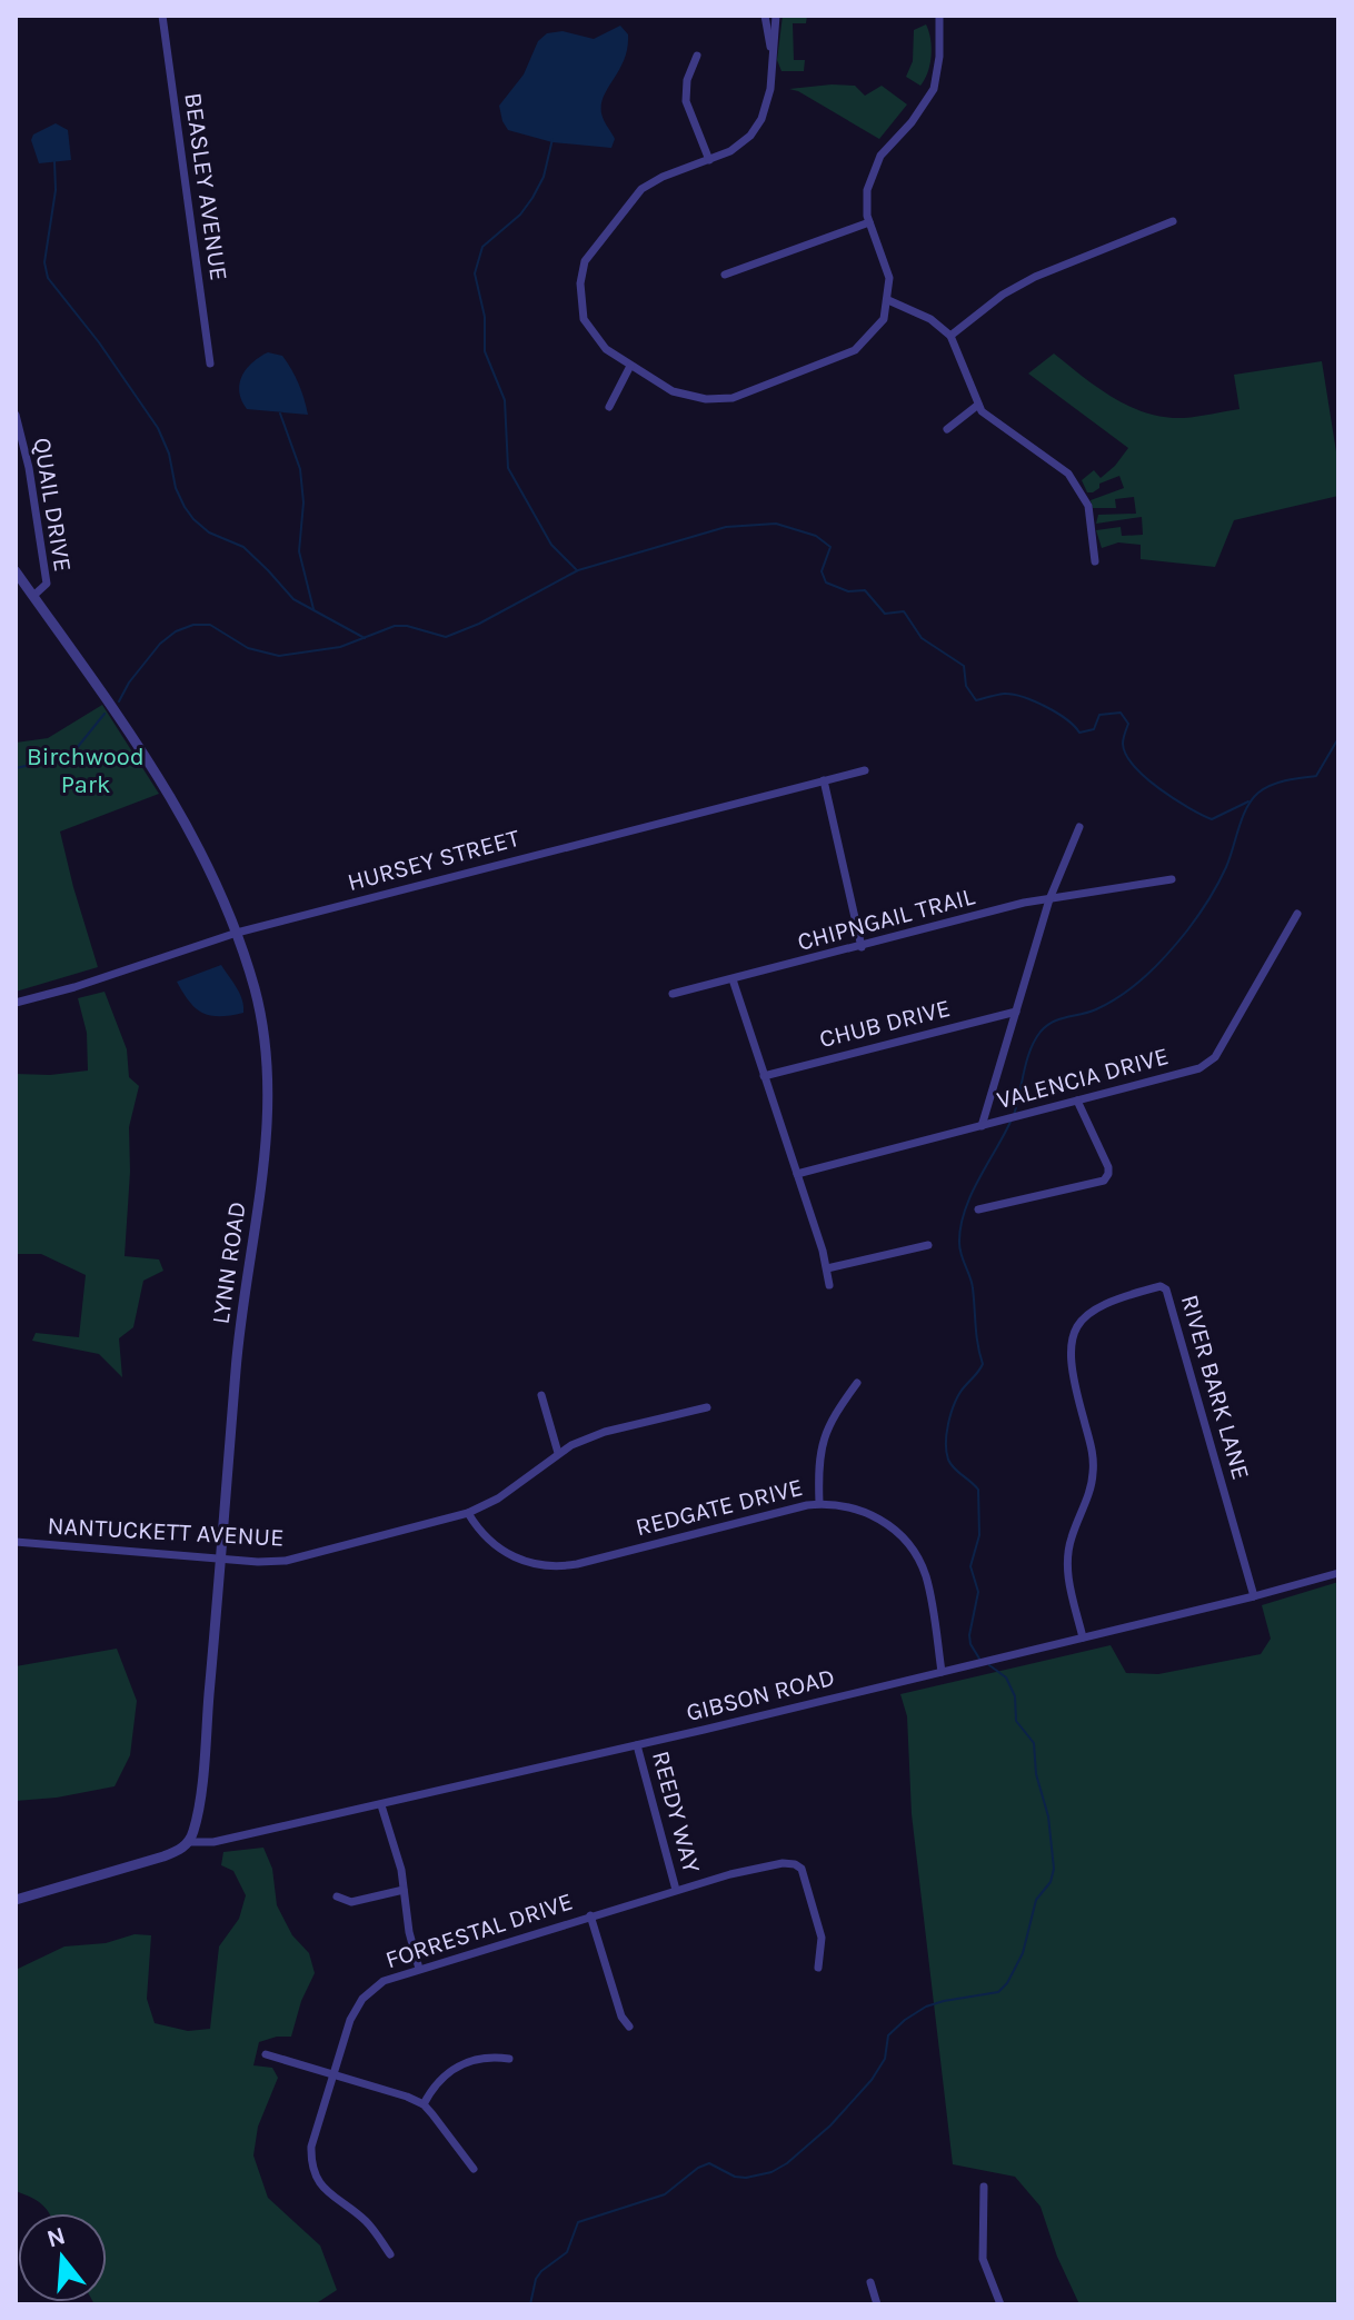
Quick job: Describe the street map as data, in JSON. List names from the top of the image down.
{
  "streets": {
    "street": [
      "BEASLEY AVENUE",
      "QUAIL DRIVE",
      "HURSEY STREET",
      "CHIPNGAIL TRAIL",
      "CHUB DRIVE",
      "VALENCIA DRIVE",
      "LYNN ROAD",
      "RIVER BARK LANE",
      "REDGATE DRIVE",
      "NANTUCKETT AVENUE",
      "GIBSON ROAD",
      "REEDY WAY",
      "FORRESTAL DRIVE"
    ]
  },
  "crossings": [
    ["QUAIL DRIVE", "LYNN ROAD"],
    ["HURSEY STREET", "LYNN ROAD"],
    ["LYNN ROAD", "NANTUCKETT AVENUE"],
    ["LYNN ROAD", "GIBSON ROAD"],
    ["RIVER BARK LANE", "GIBSON ROAD"],
    ["REDGATE DRIVE", "NANTUCKETT AVENUE"],
    ["REDGATE DRIVE", "GIBSON ROAD"],
    ["GIBSON ROAD", "REEDY WAY"],
    ["REEDY WAY", "FORRESTAL DRIVE"]
  ],
  "parks": ["Birchwood Park"],
  "north": "top"
}
